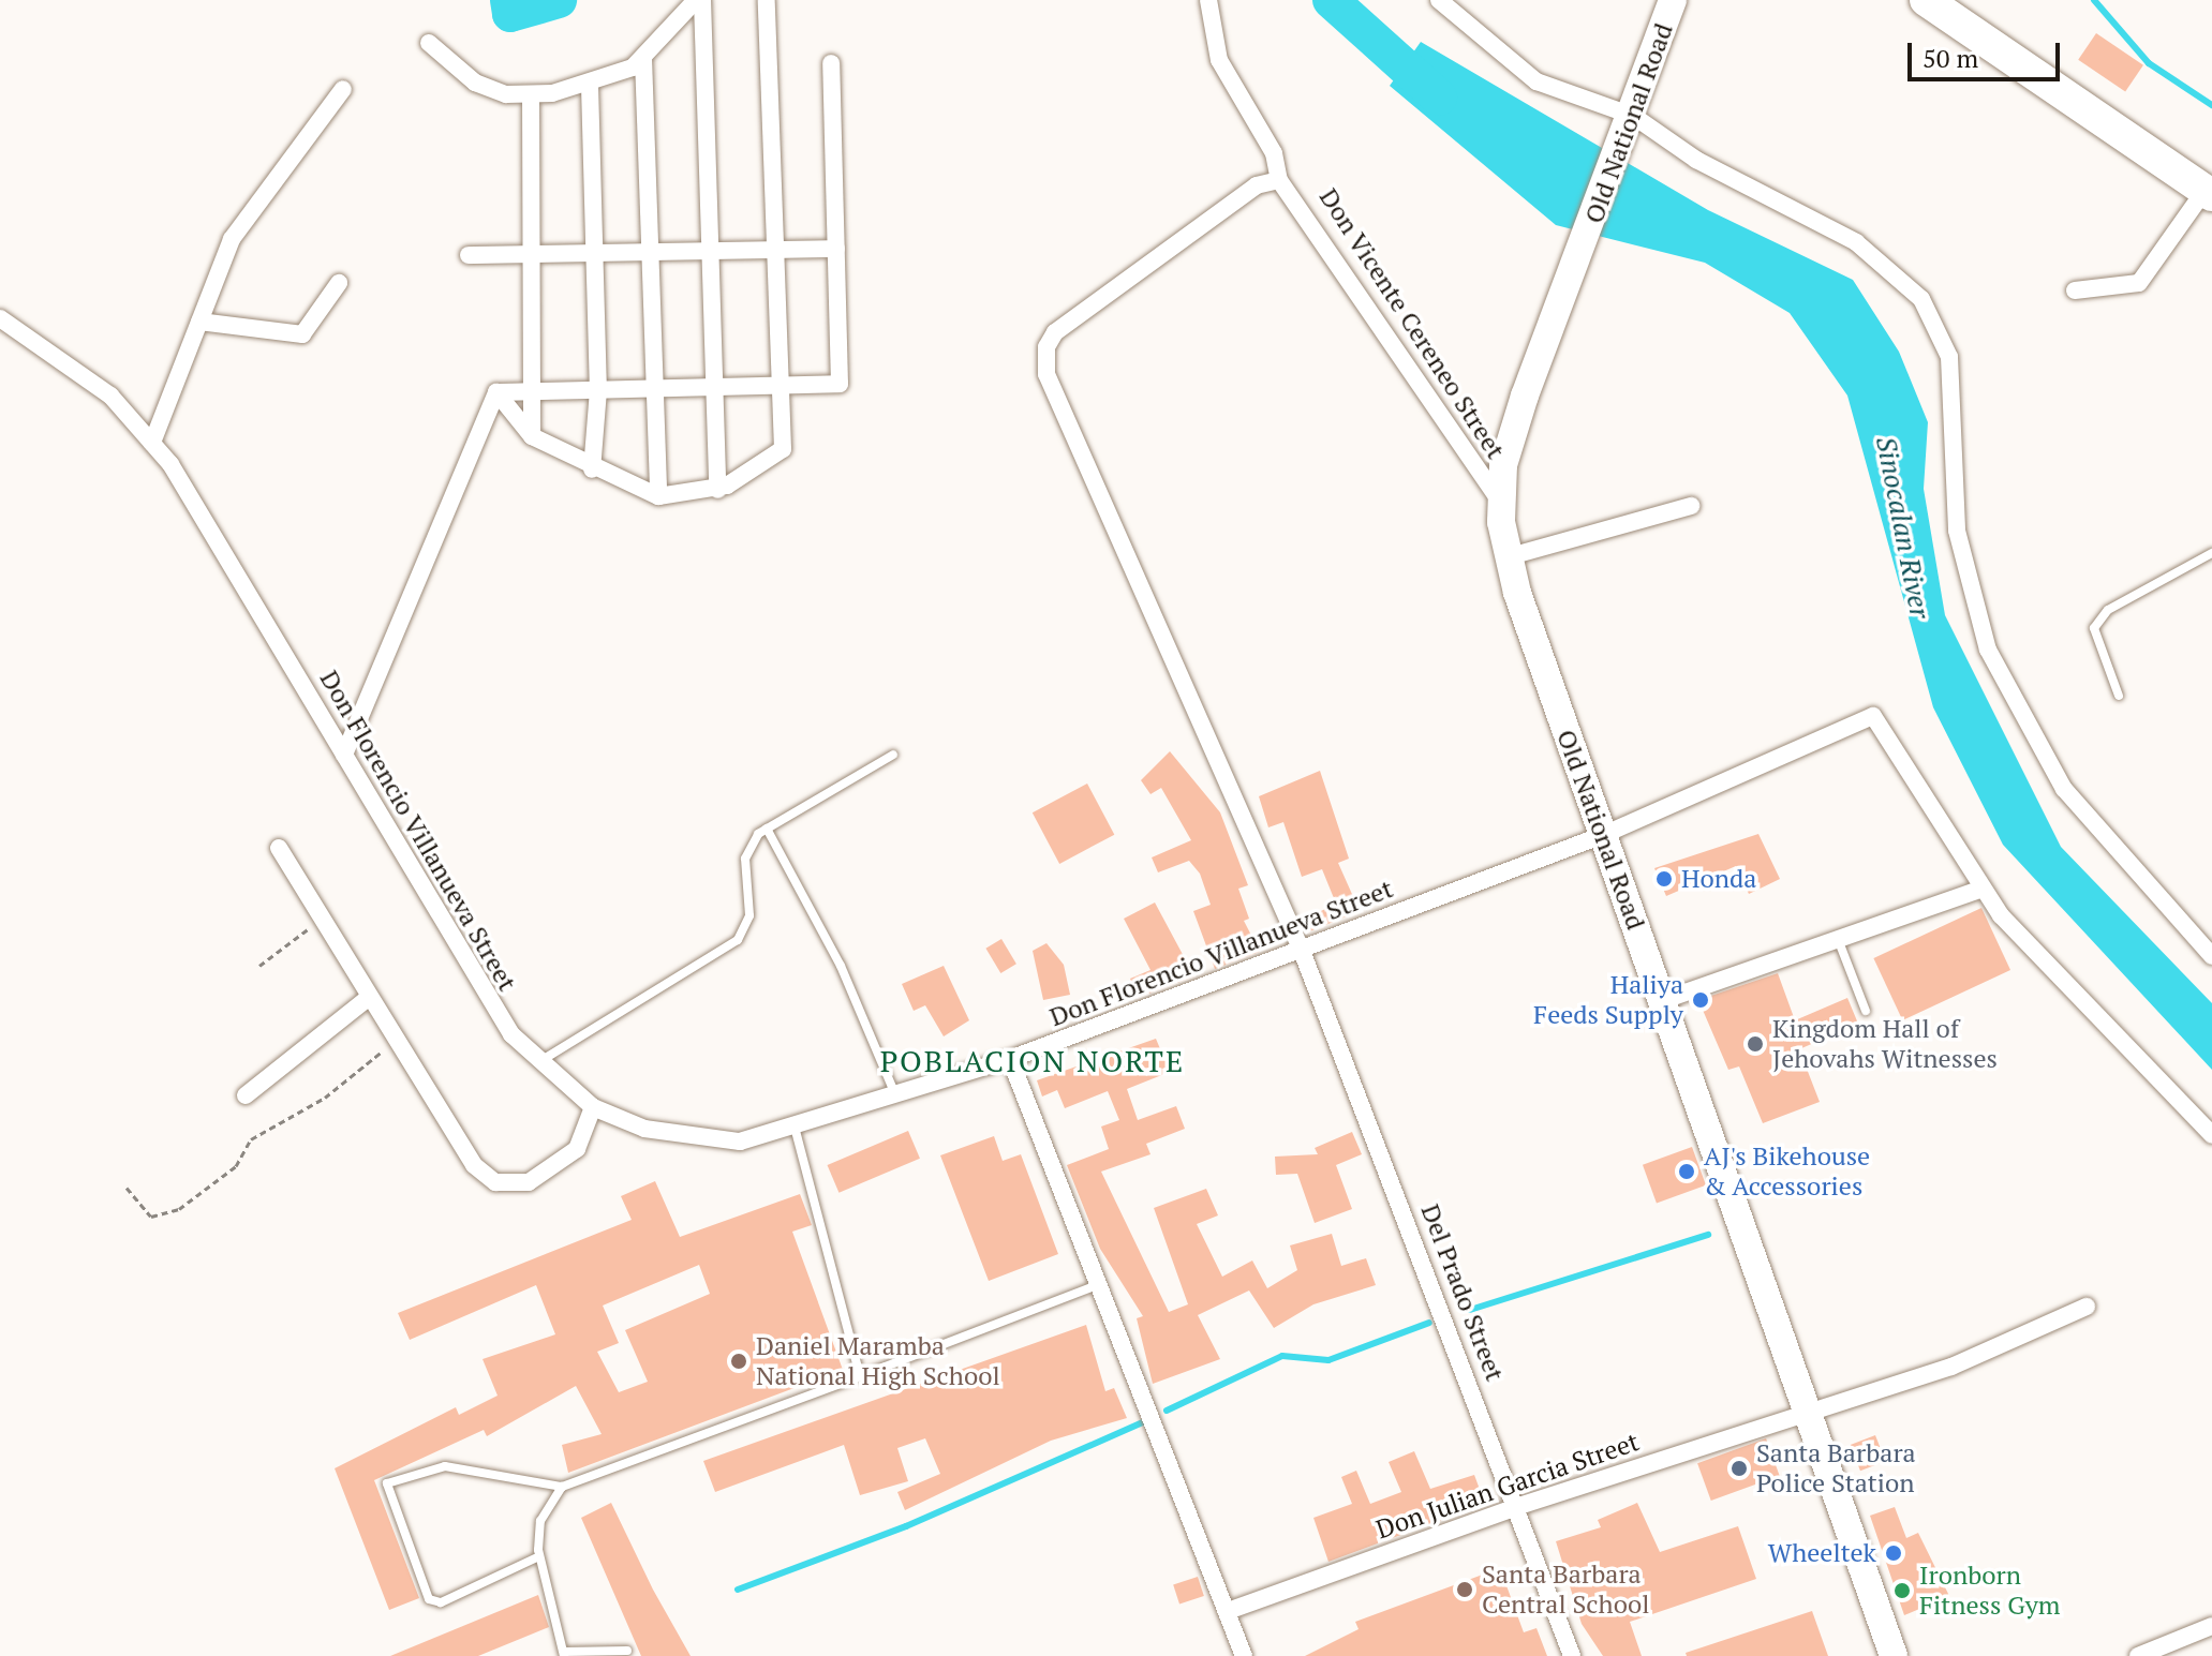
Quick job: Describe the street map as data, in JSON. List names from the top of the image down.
{
  "streets": {
    "main road": ["Old National Road"],
    "street": [
      "Don Vicente Cereneo Street",
      "Don Florencio Villanueva Street",
      "Del Prado Street",
      "Don Julian Garcia Street"
    ]
  },
  "crossings": [
    ["Old National Road", "Don Vicente Cereneo Street"],
    ["Old National Road", "Don Florencio Villanueva Street"],
    ["Old National Road", "Don Julian Garcia Street"],
    ["Don Vicente Cereneo Street", "Del Prado Street"],
    ["Don Florencio Villanueva Street", "Del Prado Street"],
    ["Del Prado Street", "Don Julian Garcia Street"]
  ],
  "districts": ["POBLACION NORTE"],
  "water": ["Sinocalan River"],
  "places": [
    "Honda",
    "Haliya Feeds Supply",
    "Kingdom Hall of Jehovahs Witnesses",
    "AJ's Bikehouse & Accessories",
    "Daniel Maramba National High School",
    "Santa Barbara Police Station",
    "Wheeltek",
    "Santa Barbara Central School",
    "Ironborn Fitness Gym"
  ],
  "scale_bar": "50 m"
}
